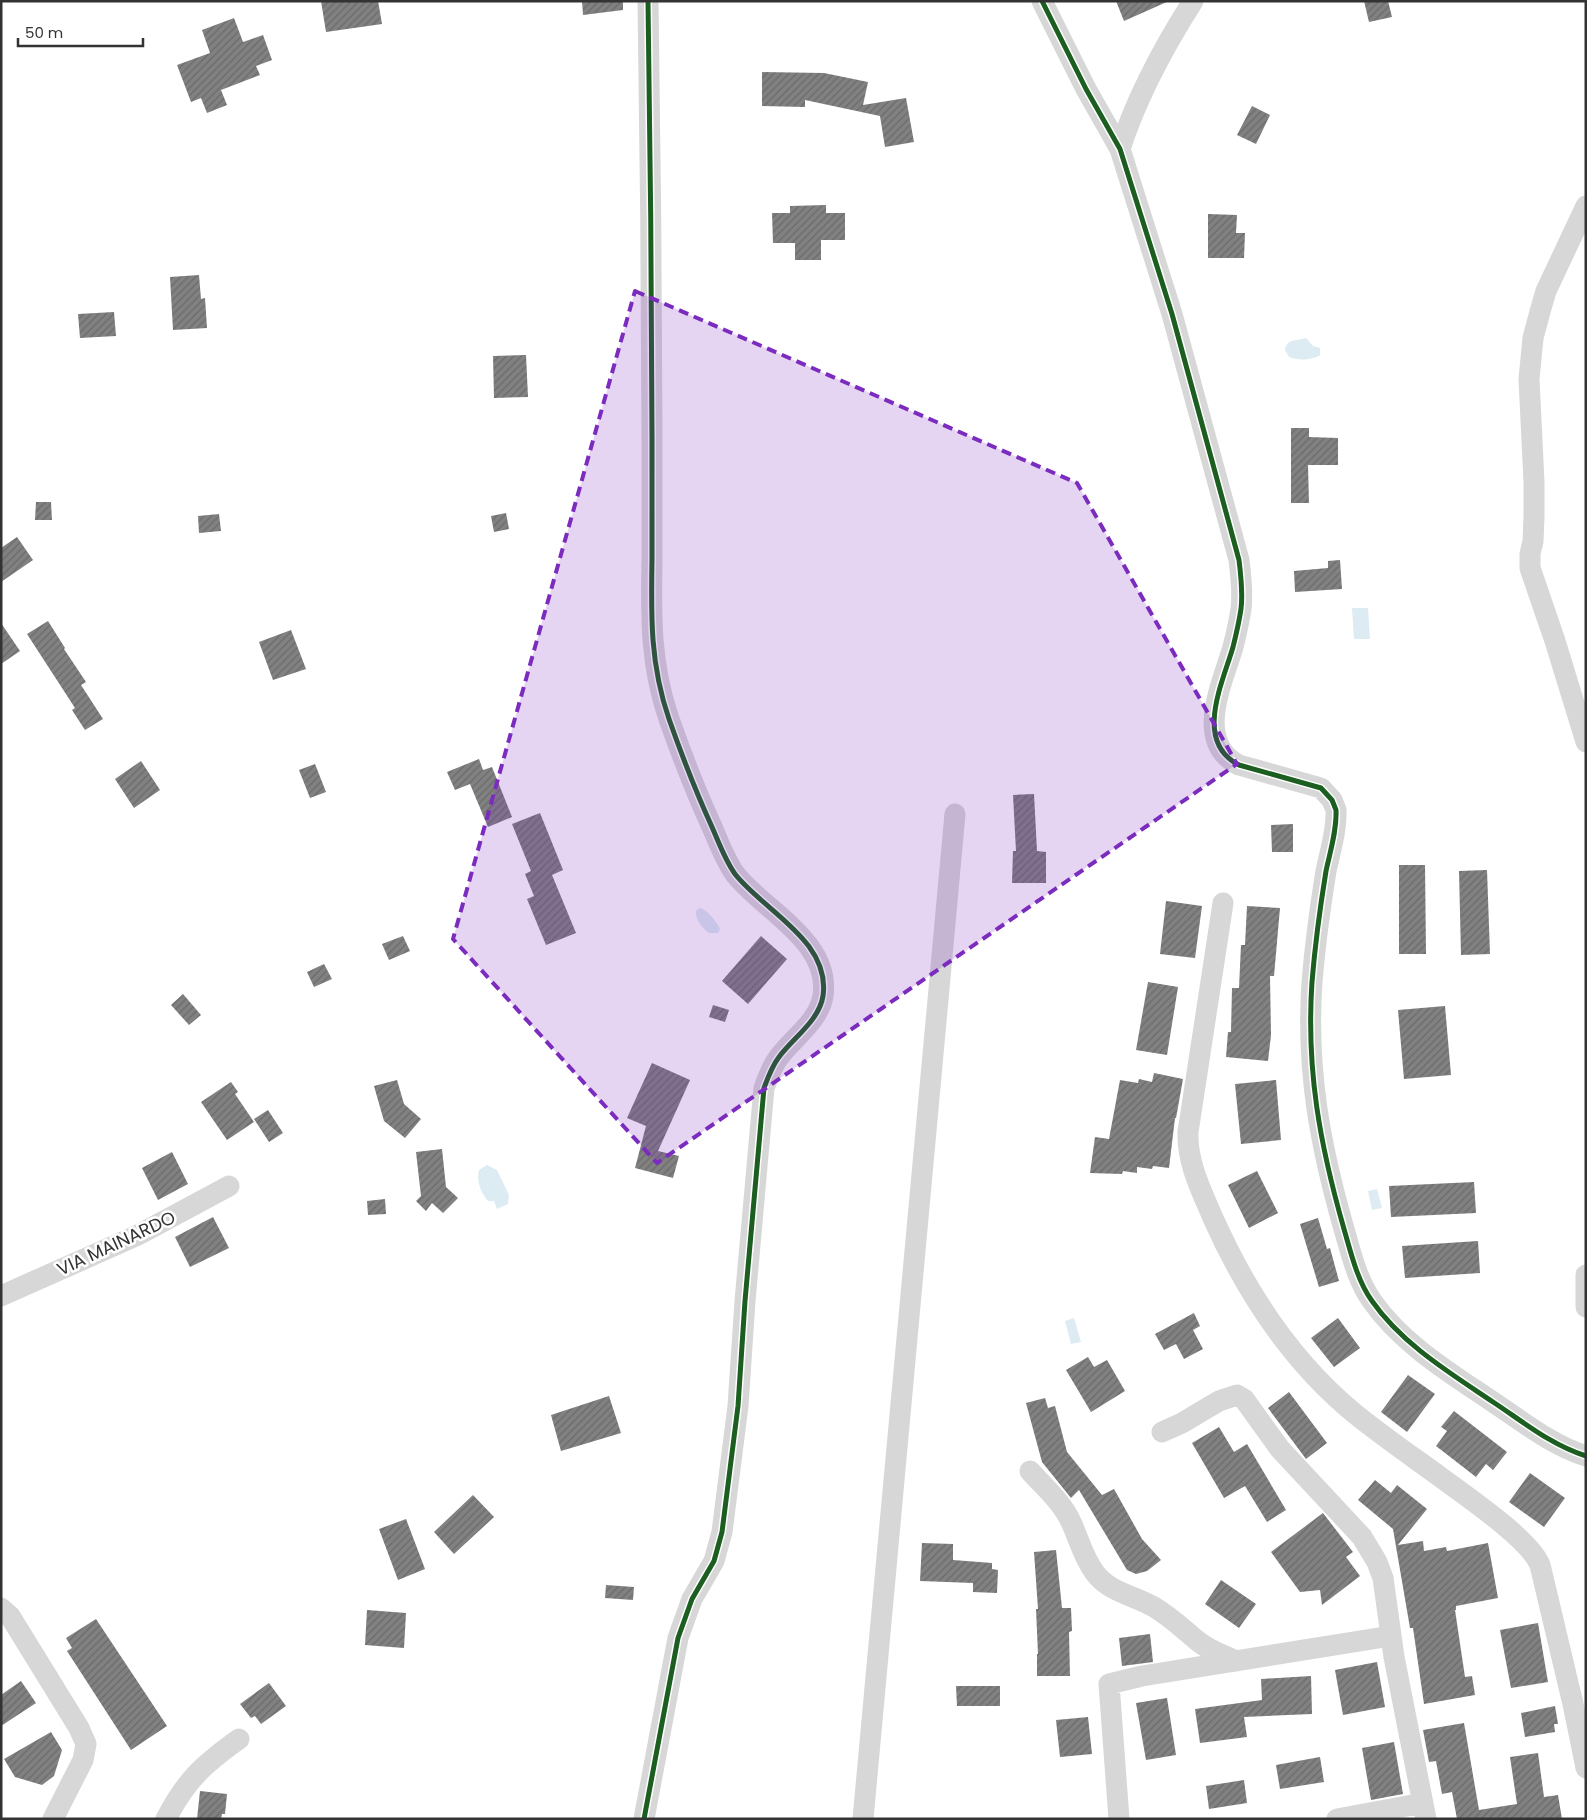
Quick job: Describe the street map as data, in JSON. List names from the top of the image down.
{
  "streets": {
    "street": ["VIA MAINARDO"]
  },
  "scale_bar": "50 m"
}
